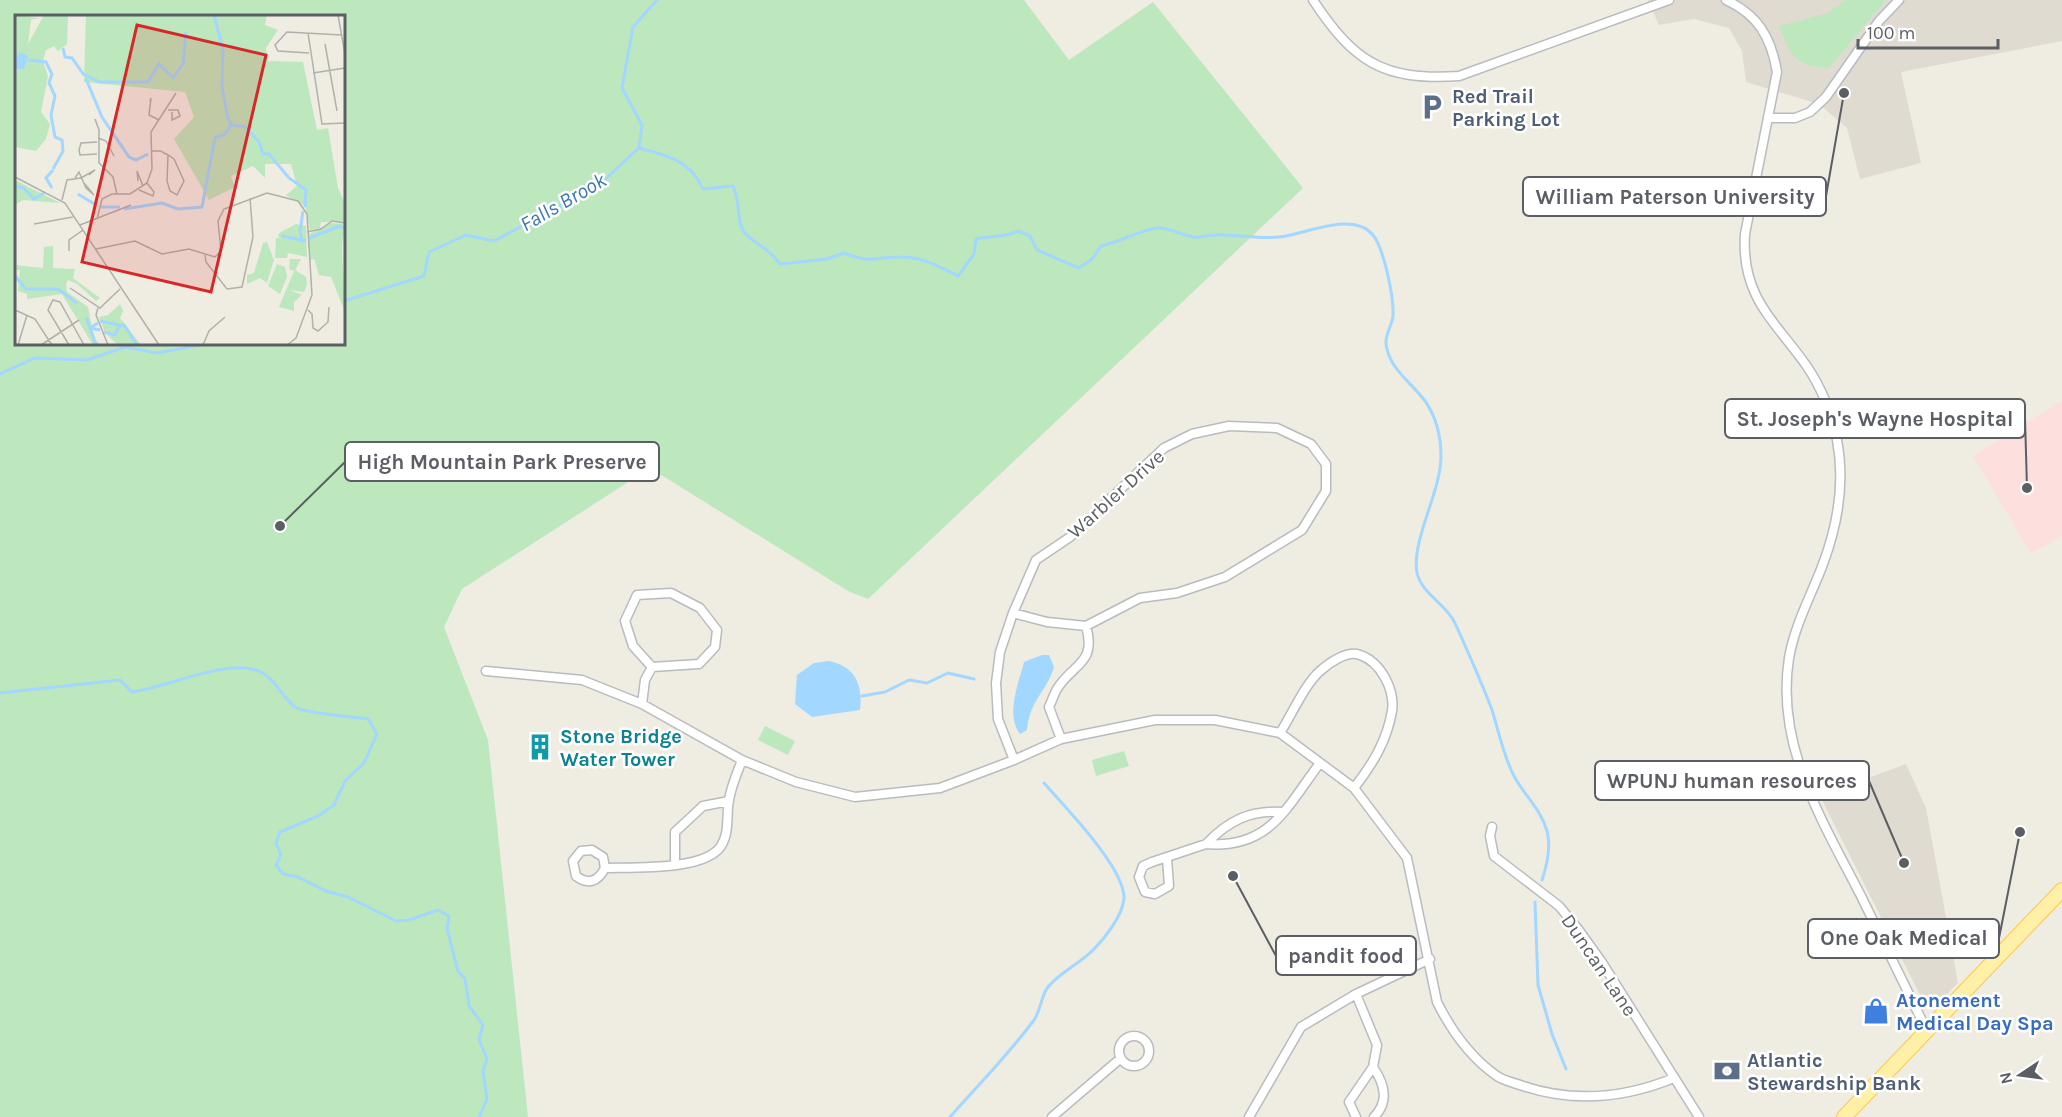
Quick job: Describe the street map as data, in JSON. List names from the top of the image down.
{
  "streets": {
    "street": ["Warbler Drive", "Duncan Lane"]
  },
  "water": ["Falls Brook"],
  "places": {
    "other": [
      "William Paterson University",
      "St. Joseph's Wayne Hospital",
      "High Mountain Park Preserve",
      "One Oak Medical",
      "WPUNJ human resources",
      "pandit food"
    ],
    "parking": ["Red Trail Parking Lot"],
    "building": ["Stone Bridge Water Tower"],
    "shop": ["Atonement Medical Day Spa"],
    "bank": ["Atlantic Stewardship Bank"]
  },
  "scale_bar": "100 m",
  "north": "left"
}
